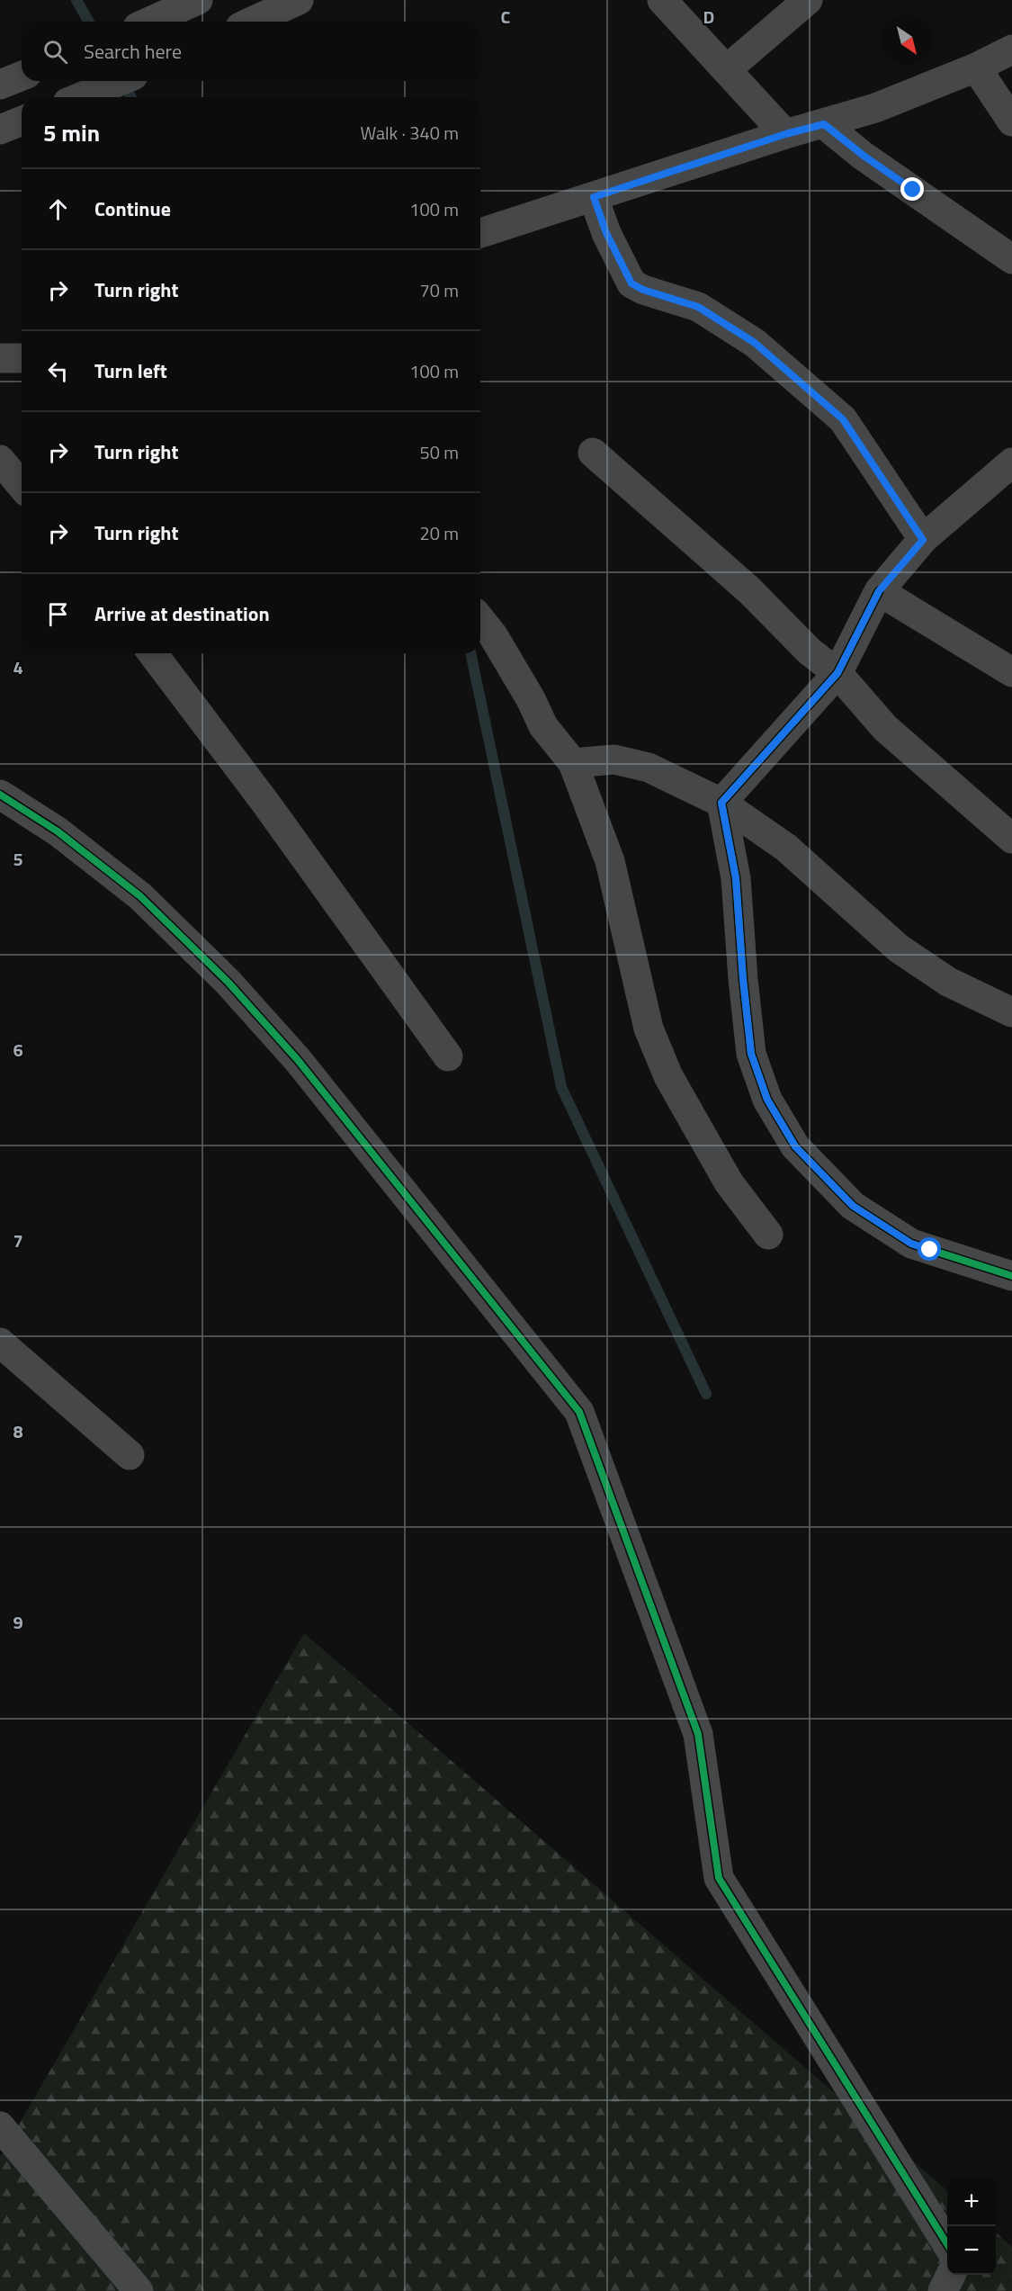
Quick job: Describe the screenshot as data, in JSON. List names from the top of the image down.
{
  "north": "bottom right",
  "page": {
    "search": "Search here",
    "heading": ["5 min", "Walk · 340 m"],
    "list": [
      ["Continue", "100 m"],
      ["Turn right", "70 m"],
      ["Turn left", "100 m"],
      ["Turn right", "50 m"],
      ["Turn right", "20 m"],
      "Arrive at destination"
    ],
    "map_buttons": ["+", "−"]
  },
  "grid": {
    "columns": ["C", "D"],
    "rows": [
      "4",
      "5",
      "6",
      "7",
      "8",
      "9"
    ]
  }
}
